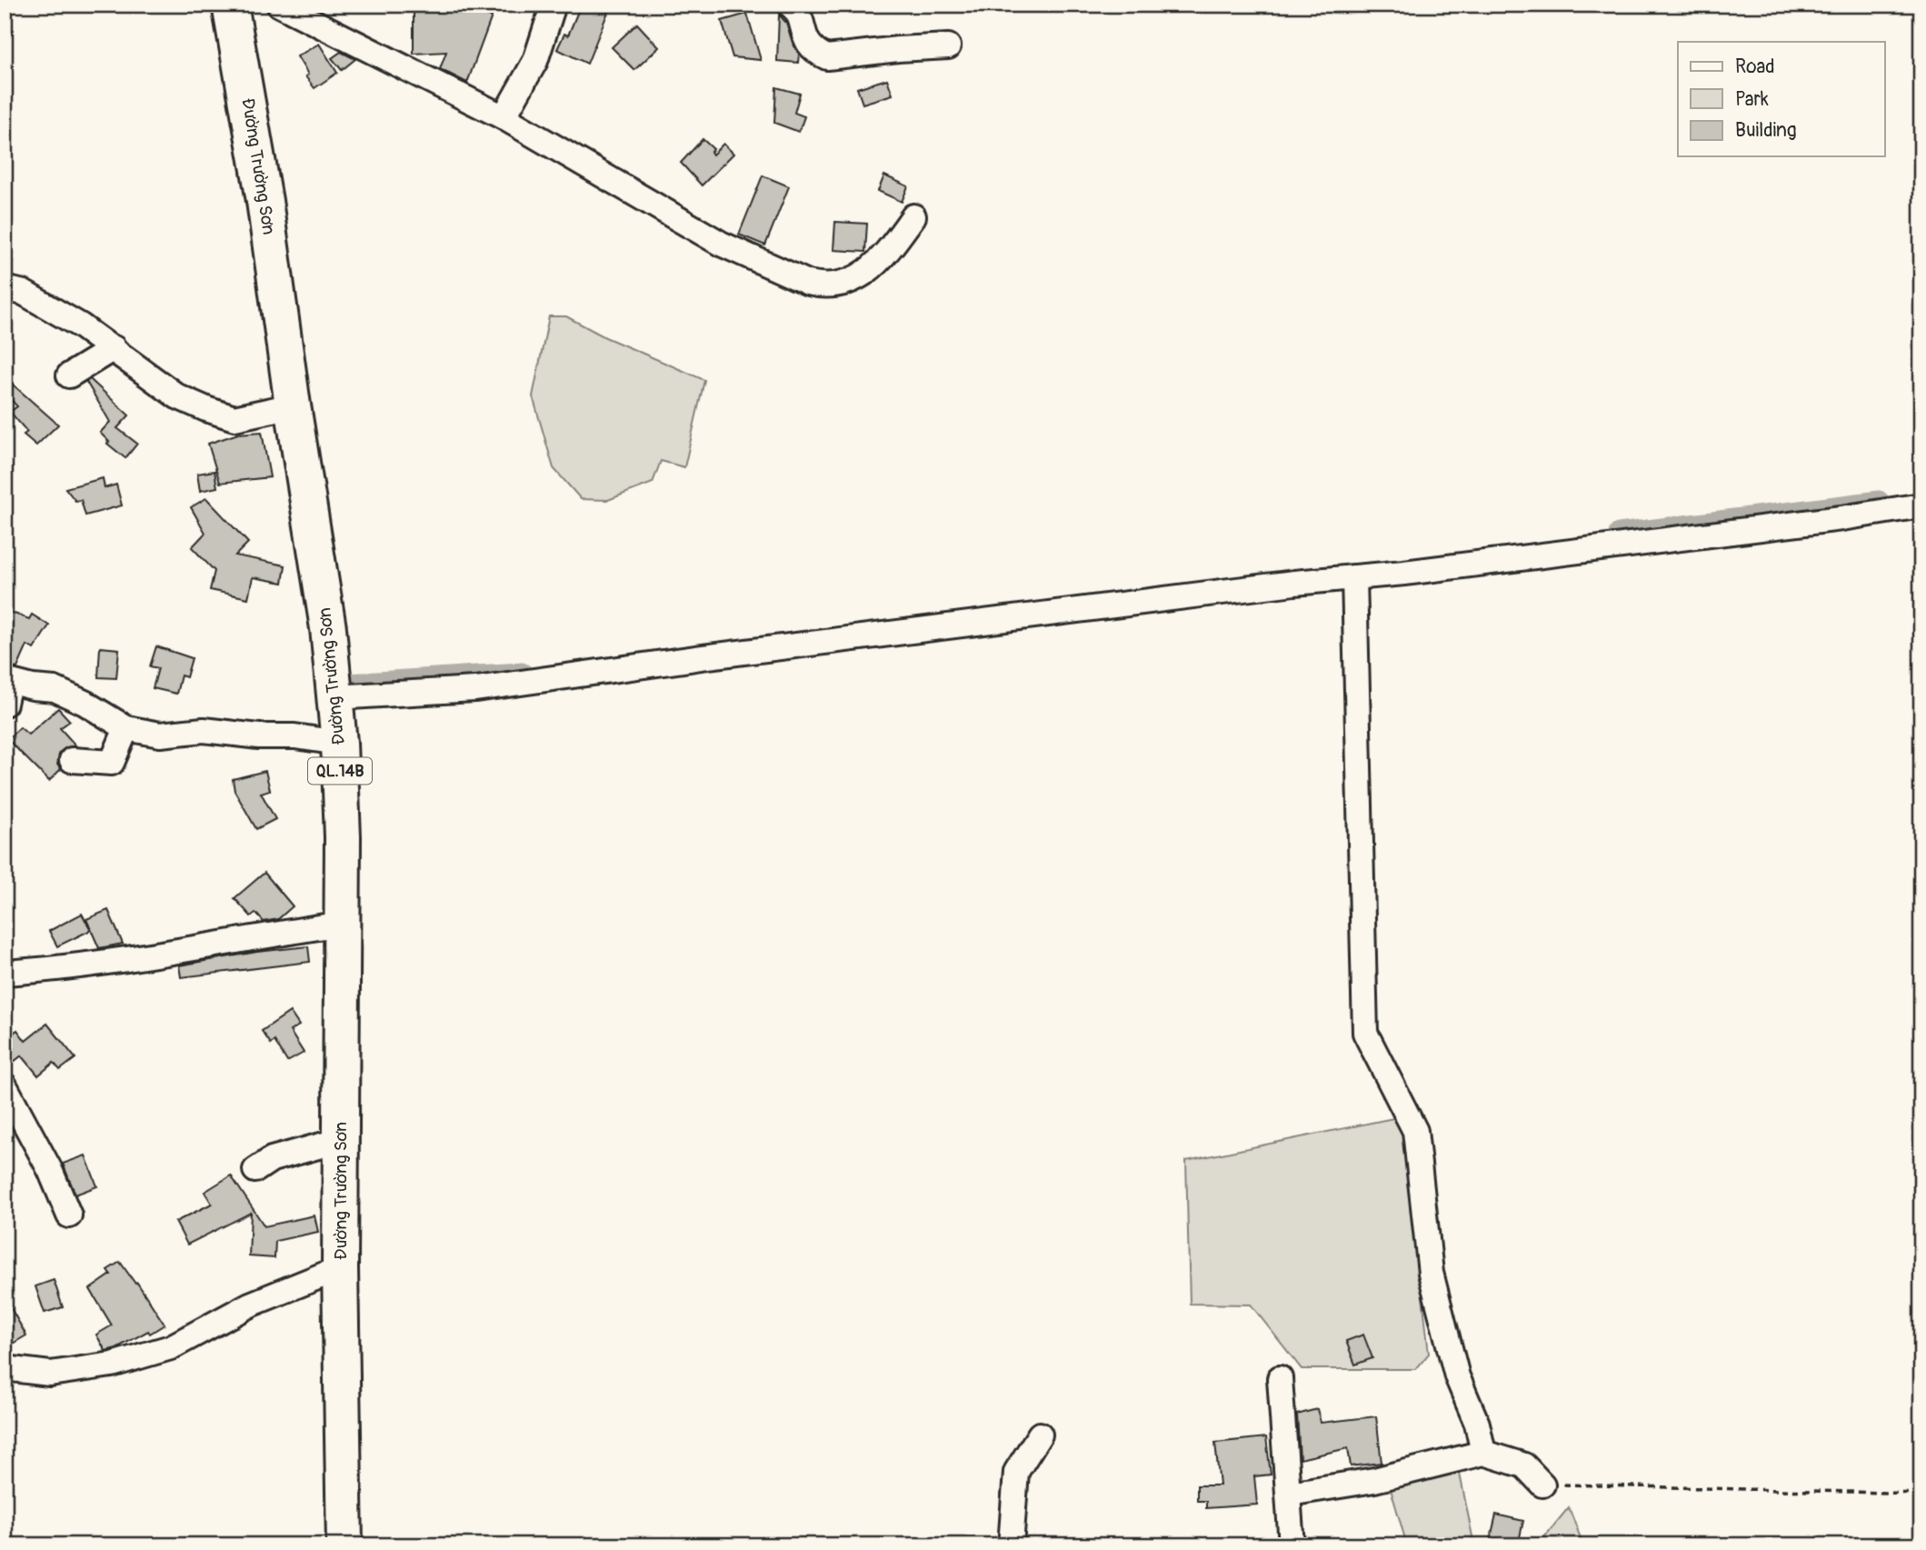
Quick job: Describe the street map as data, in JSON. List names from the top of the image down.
{
  "streets": {
    "highway": ["Đường Trường Sơn", "QL.14B"]
  },
  "legend": ["Road", "Park", "Building"]
}
